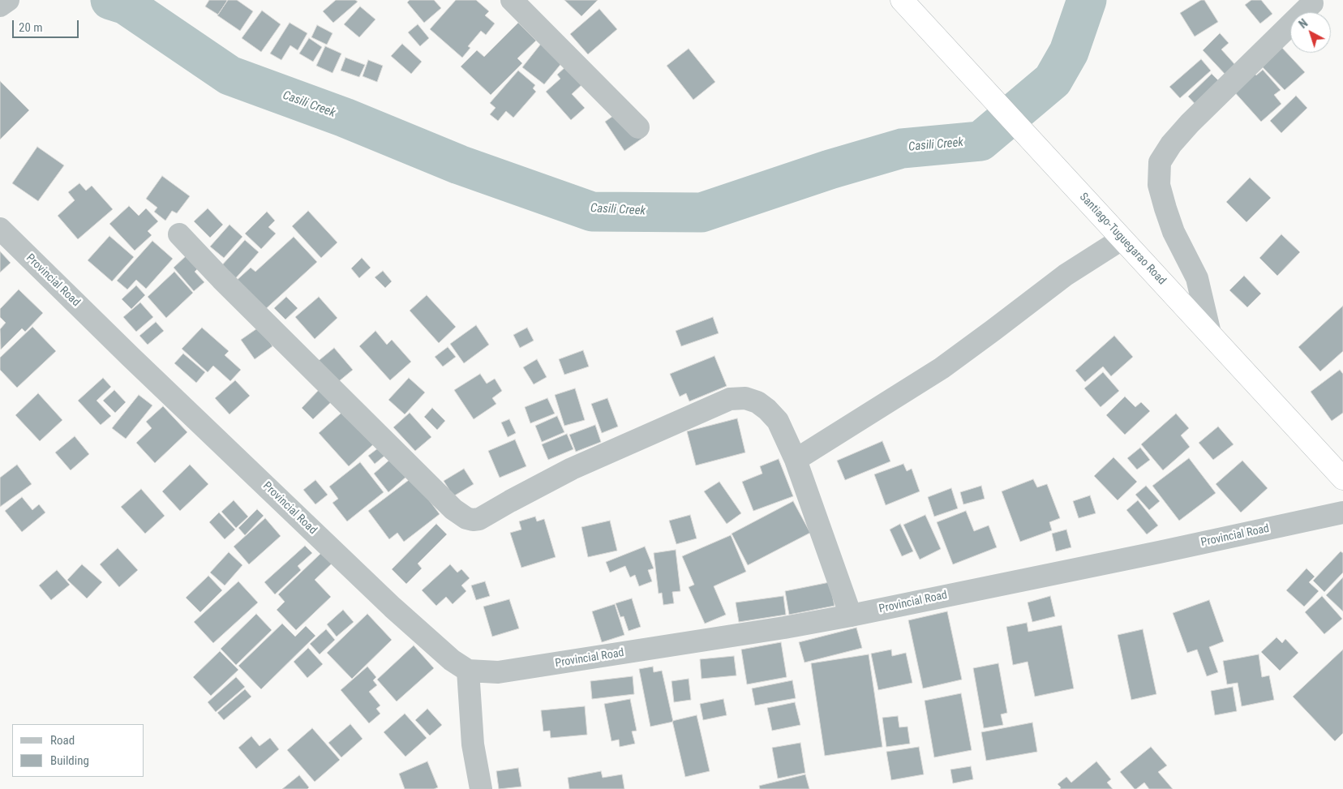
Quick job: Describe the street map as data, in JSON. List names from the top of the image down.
{
  "streets": {
    "highway": ["Santiago-Tuguegarao Road"],
    "street": ["Provincial Road"]
  },
  "water": ["Casili Creek"],
  "legend": ["Road", "Building"],
  "scale_bar": "20 m",
  "north": "top left"
}
